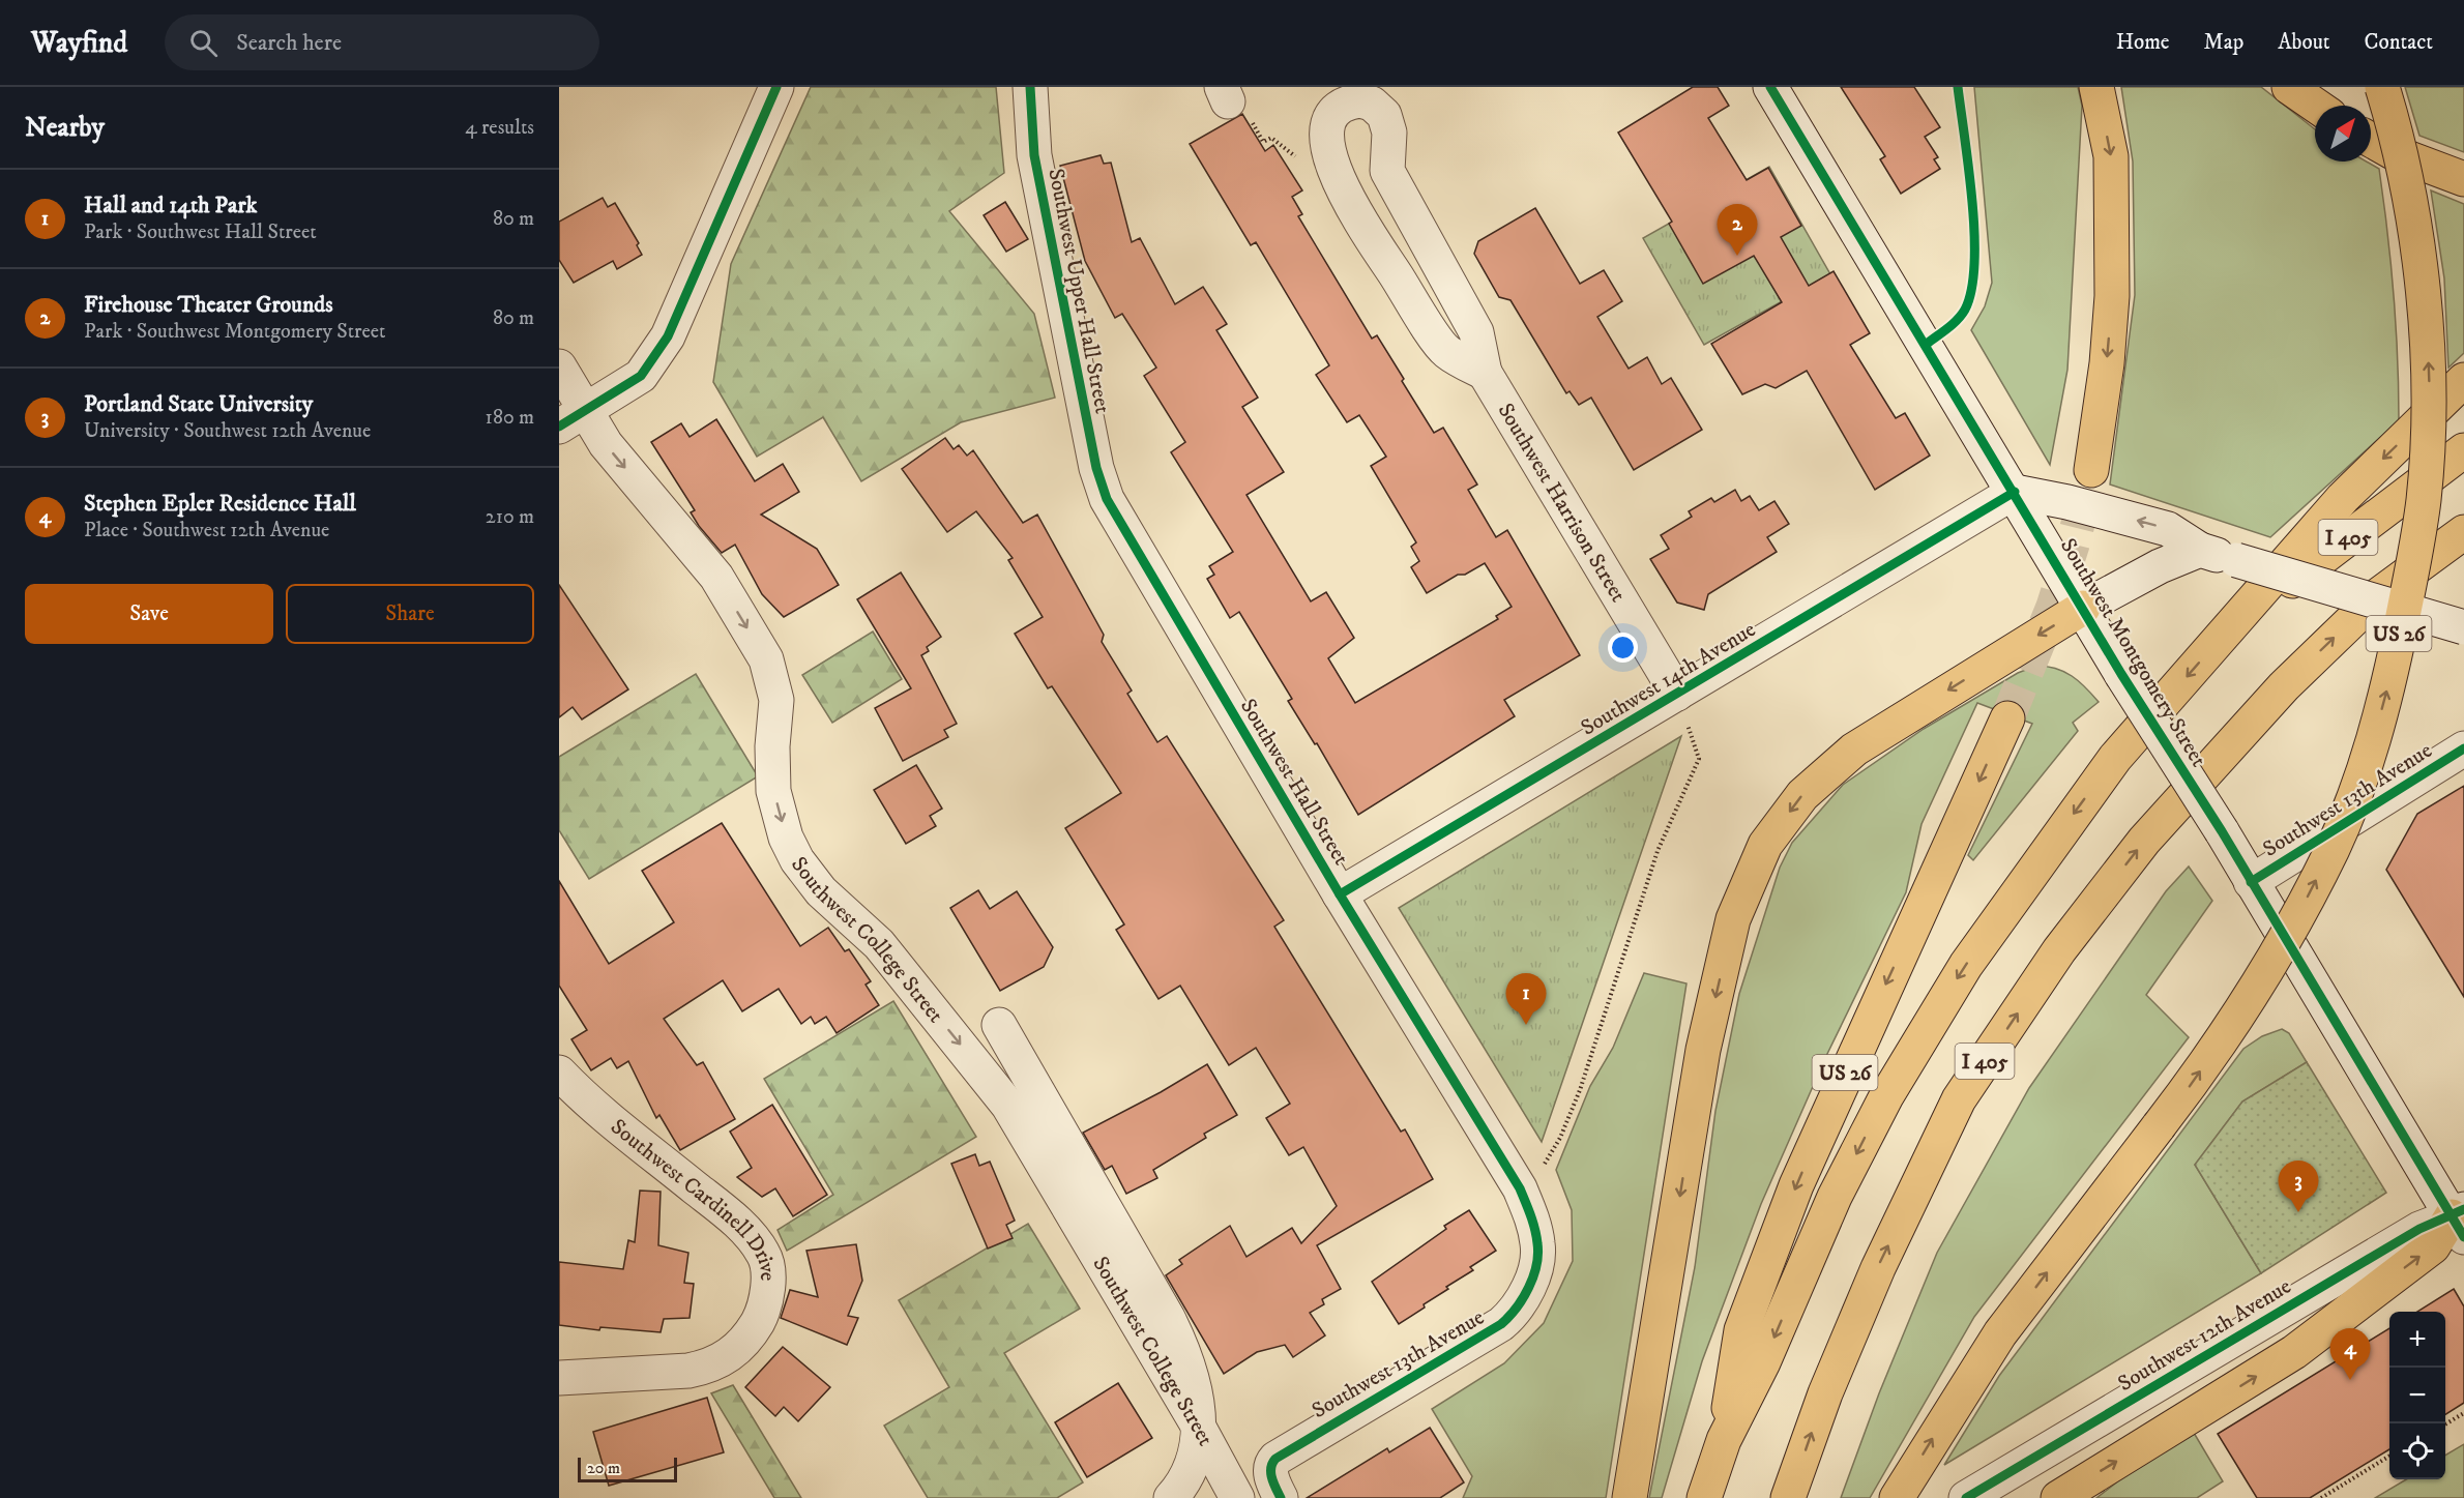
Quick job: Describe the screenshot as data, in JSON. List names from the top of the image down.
{
  "streets": {
    "highway": ["I 405", "US 26"],
    "street": [
      "Southwest Upper Hall Street",
      "Southwest Harrison Street",
      "Southwest Montgomery Street",
      "Southwest 14th Avenue",
      "Southwest Hall Street",
      "Southwest 13th Avenue",
      "Southwest College Street",
      "Southwest Cardinell Drive",
      "Southwest 12th Avenue"
    ]
  },
  "crossings": [
    ["Southwest Upper Hall Street", "Southwest Hall Street"],
    ["Southwest Harrison Street", "Southwest 14th Avenue"],
    ["I 405", "US 26"],
    ["Southwest Montgomery Street", "Southwest 14th Avenue"],
    ["Southwest Montgomery Street", "Southwest 13th Avenue"],
    ["Southwest Montgomery Street", "Southwest 12th Avenue"],
    ["Southwest 14th Avenue", "Southwest Hall Street"],
    ["Southwest Hall Street", "Southwest 13th Avenue"]
  ],
  "scale_bar": "20 m",
  "north": "top right",
  "page": {
    "header": "Wayfind",
    "search": "Search here",
    "nav": [
      "Home",
      "Map",
      "About",
      "Contact"
    ],
    "heading": ["Nearby", "4 results"],
    "list": [
      {
        "mark": "1",
        "name": "Hall and 14th Park",
        "note": "Park · Southwest Hall Street",
        "value": "80 m"
      },
      {
        "mark": "2",
        "name": "Firehouse Theater Grounds",
        "note": "Park · Southwest Montgomery Street",
        "value": "80 m"
      },
      {
        "mark": "3",
        "name": "Portland State University",
        "note": "University · Southwest 12th Avenue",
        "value": "180 m"
      },
      {
        "mark": "4",
        "name": "Stephen Epler Residence Hall",
        "note": "Place · Southwest 12th Avenue",
        "value": "210 m"
      }
    ],
    "pins": [
      "2",
      "1",
      "3",
      "4"
    ],
    "buttons": ["Save", "Share"],
    "map_buttons": ["+", "−"],
    "scale": "20 m"
  }
}
